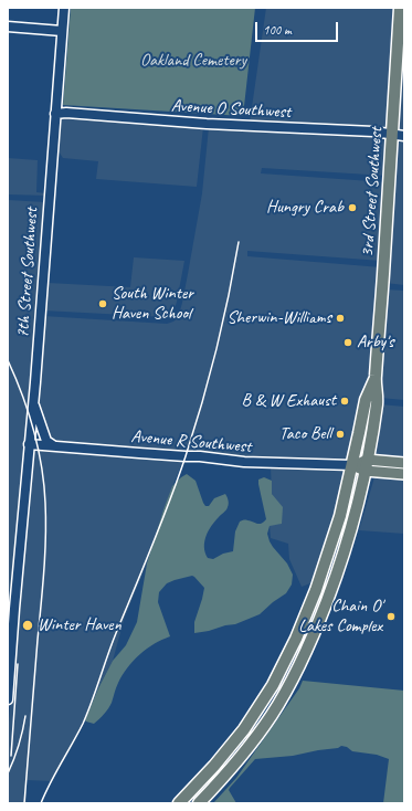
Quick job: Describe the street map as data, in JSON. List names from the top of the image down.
{
  "streets": {
    "highway": ["3rd Street Southwest"],
    "street": ["Avenue O Southwest", "7th Street Southwest", "Avenue R Southwest"]
  },
  "crossings": [
    ["Avenue O Southwest", "3rd Street Southwest"],
    ["Avenue O Southwest", "7th Street Southwest"],
    ["3rd Street Southwest", "Avenue R Southwest"],
    ["7th Street Southwest", "Avenue R Southwest"]
  ],
  "parks": ["Oakland Cemetery"],
  "places": [
    "Hungry Crab",
    "South Winter Haven School",
    "Sherwin-Williams",
    "Arby's",
    "B & W Exhaust",
    "Taco Bell",
    "Chain O' Lakes Complex",
    "Winter Haven"
  ],
  "scale_bar": "100 m"
}
